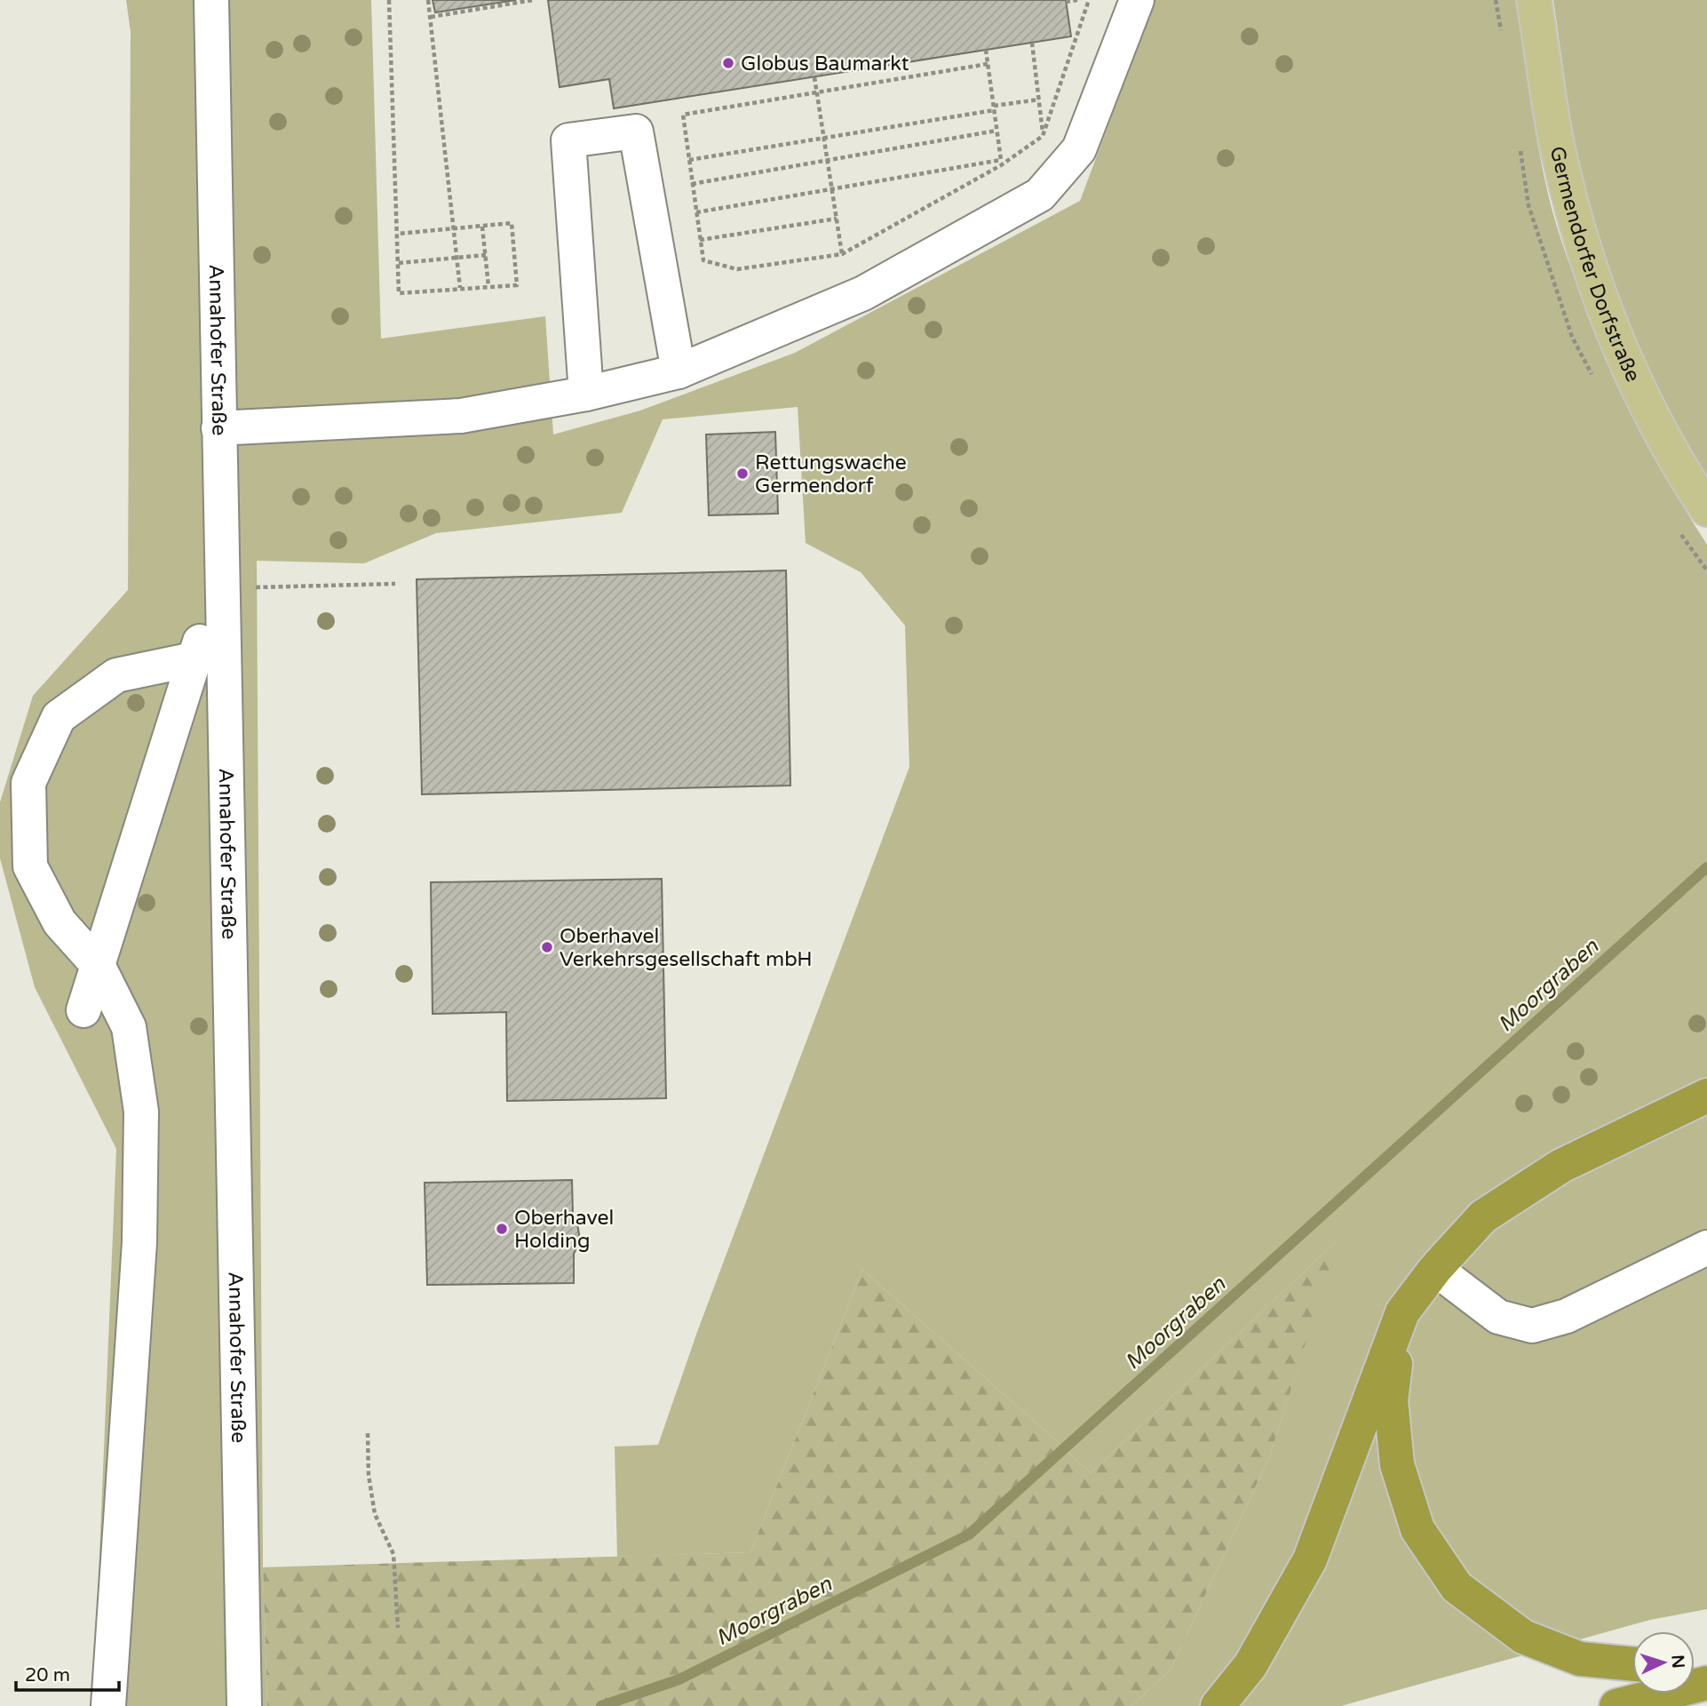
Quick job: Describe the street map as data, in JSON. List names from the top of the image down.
{
  "streets": {
    "main road": ["Germendorfer Dorfstraße"],
    "street": ["Annahofer Straße"]
  },
  "water": ["Moorgraben"],
  "places": [
    "Globus Baumarkt",
    "Rettungswache Germendorf",
    "Oberhavel Verkehrsgesellschaft mbH",
    "Oberhavel Holding"
  ],
  "scale_bar": "20 m",
  "north": "right"
}
